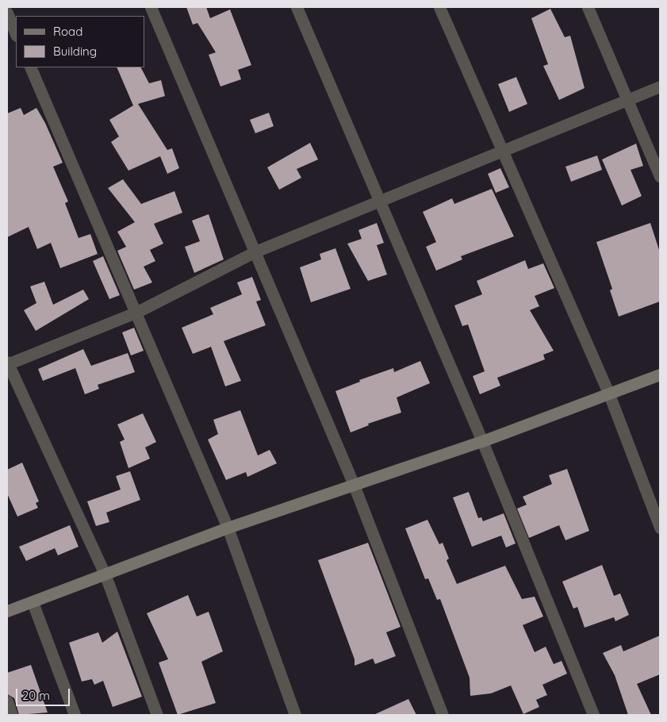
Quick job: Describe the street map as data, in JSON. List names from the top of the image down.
{
  "legend": ["Road", "Building"],
  "scale_bar": "20 m"
}
